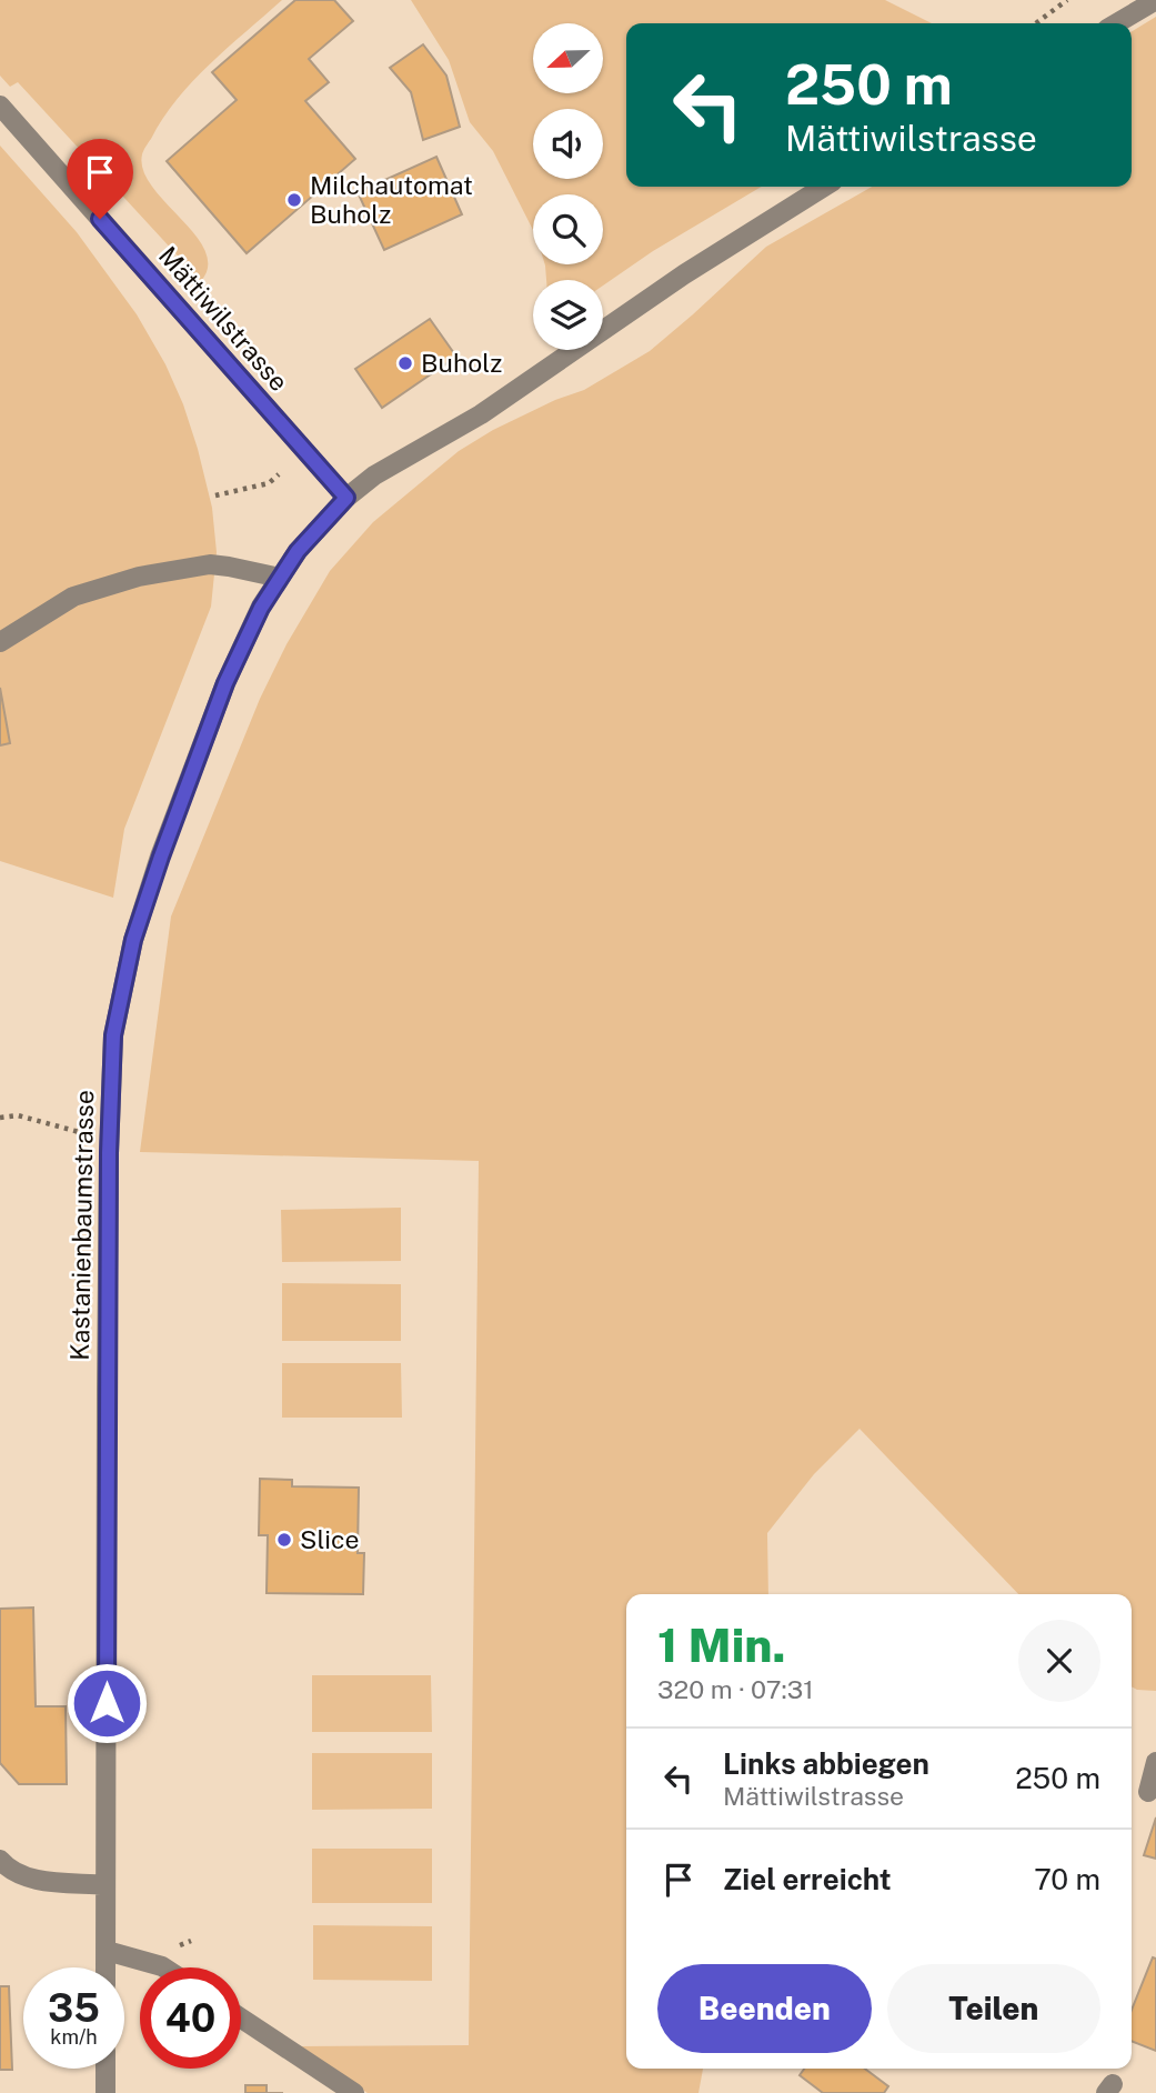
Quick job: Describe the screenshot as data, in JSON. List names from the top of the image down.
{
  "streets": {
    "street": ["Mättiwilstrasse", "Kastanienbaumstrasse"]
  },
  "crossings": [
    ["Mättiwilstrasse", "Kastanienbaumstrasse"]
  ],
  "places": ["Milchautomat Buholz", "Buholz", "Slice"],
  "north": "left",
  "page": {
    "turn": ["250 m", "Mättiwilstrasse"],
    "heading": ["1 Min.", "320 m · 07:31"],
    "list": [
      {
        "name": "Links abbiegen",
        "note": "Mättiwilstrasse",
        "value": "250 m"
      },
      {
        "name": "Ziel erreicht",
        "value": "70 m"
      }
    ],
    "buttons": ["Beenden", "Teilen"],
    "speed": "35 km/h",
    "limit": "40"
  }
}
